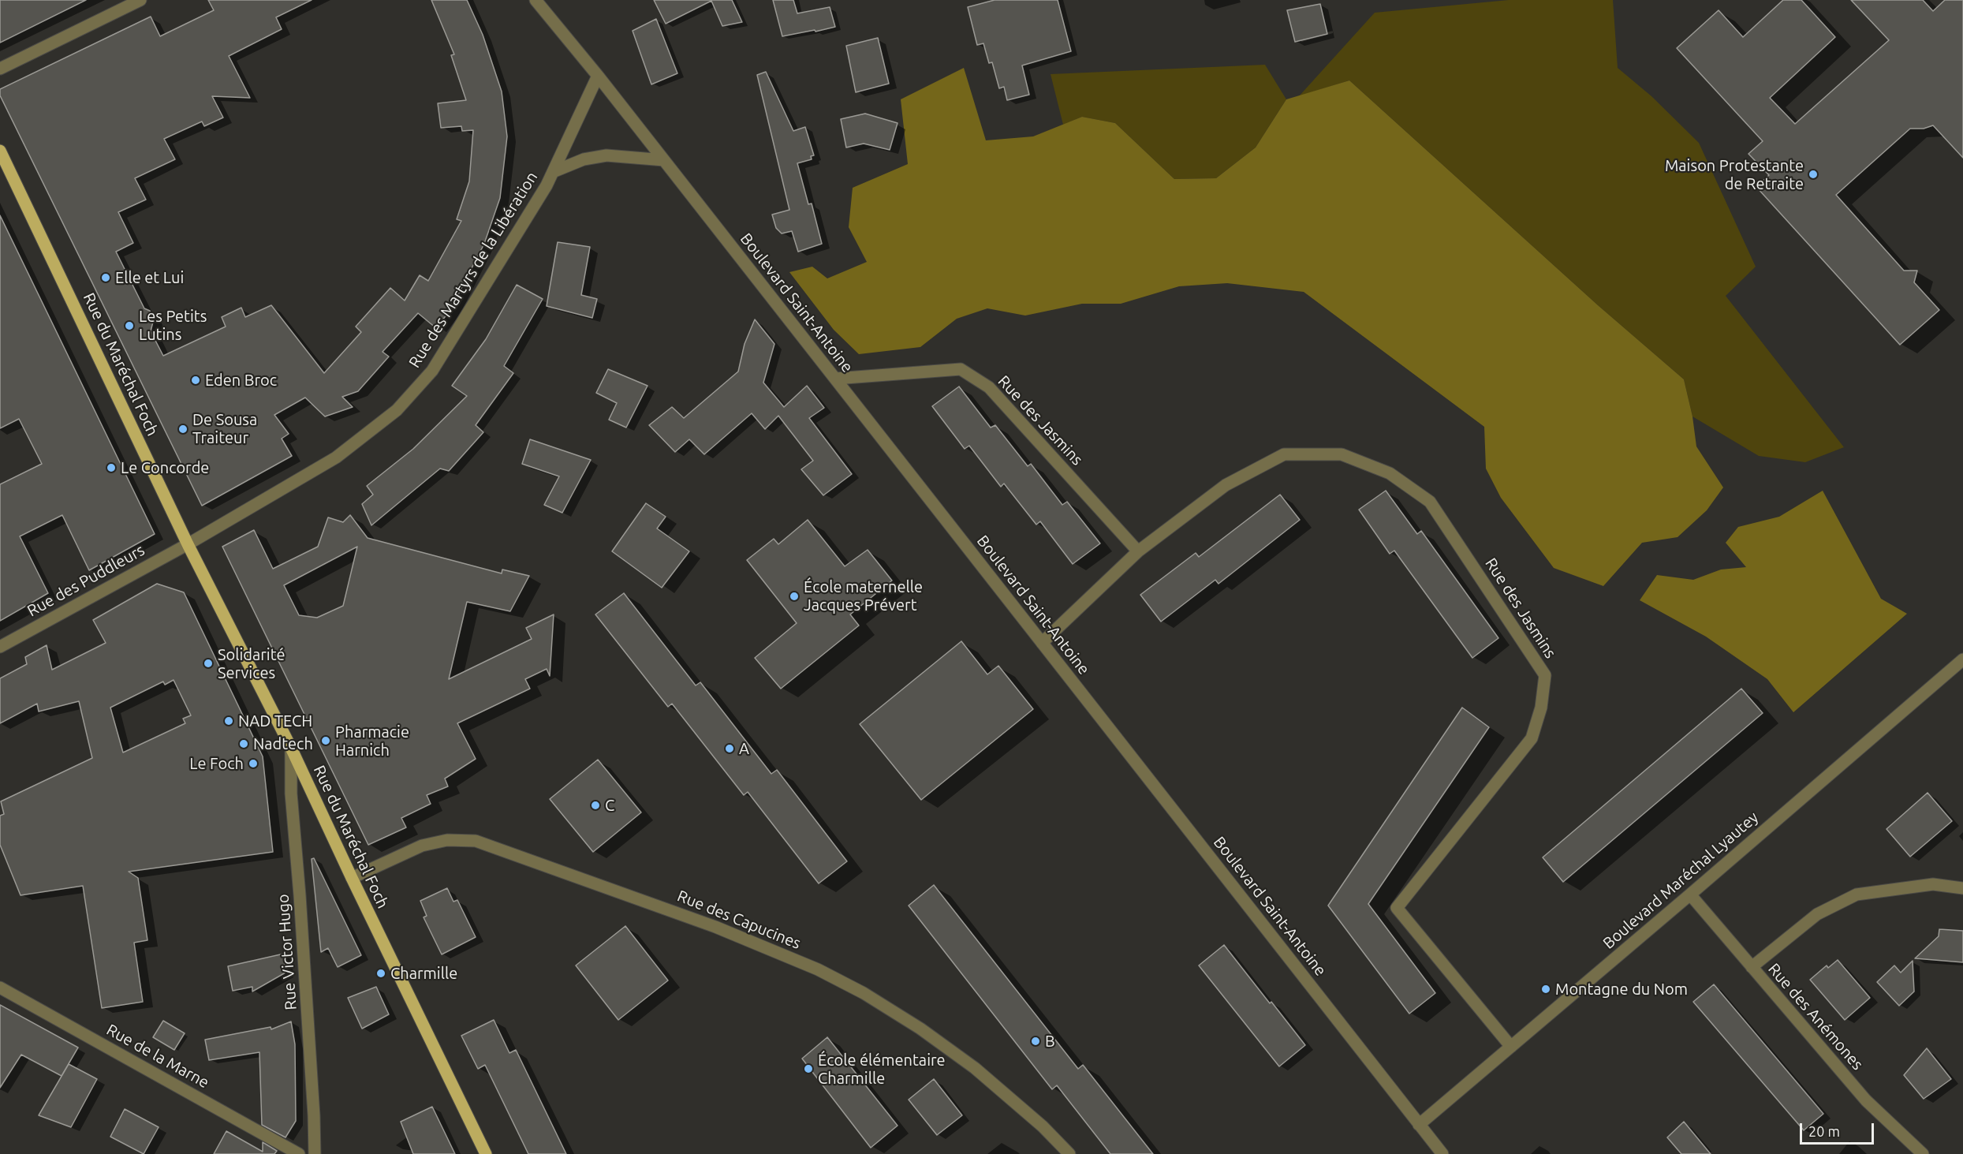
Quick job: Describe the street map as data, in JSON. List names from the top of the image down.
{
  "streets": {
    "main road": ["Rue du Maréchal Foch"],
    "street": [
      "Rue des Martyrs de la Libération",
      "Boulevard Saint-Antoine",
      "Rue des Jasmins",
      "Rue des Puddleurs",
      "Boulevard Maréchal Lyautey",
      "Rue des Capucines",
      "Rue Victor Hugo",
      "Rue des Anémones",
      "Rue de la Marne"
    ]
  },
  "crossings": [
    ["Rue des Martyrs de la Libération", "Boulevard Saint-Antoine"],
    ["Rue des Martyrs de la Libération", "Rue du Maréchal Foch"],
    ["Rue des Martyrs de la Libération", "Rue des Puddleurs"],
    ["Boulevard Saint-Antoine", "Rue des Jasmins"],
    ["Boulevard Saint-Antoine", "Boulevard Maréchal Lyautey"],
    ["Rue du Maréchal Foch", "Rue des Puddleurs"],
    ["Rue du Maréchal Foch", "Rue des Capucines"],
    ["Rue du Maréchal Foch", "Rue Victor Hugo"],
    ["Rue des Jasmins", "Boulevard Maréchal Lyautey"],
    ["Boulevard Maréchal Lyautey", "Rue des Anémones"]
  ],
  "places": [
    "Maison Protestante de Retraite",
    "Elle et Lui",
    "Les Petits Lutins",
    "Eden Broc",
    "De Sousa Traiteur",
    "Le Concorde",
    "École maternelle Jacques Prévert",
    "Solidarité Services",
    "NAD TECH",
    "Pharmacie Harnich",
    "Nadtech",
    "A",
    "Le Foch",
    "C",
    "Charmille",
    "Montagne du Nom",
    "B",
    "École élémentaire Charmille"
  ],
  "scale_bar": "20 m"
}
